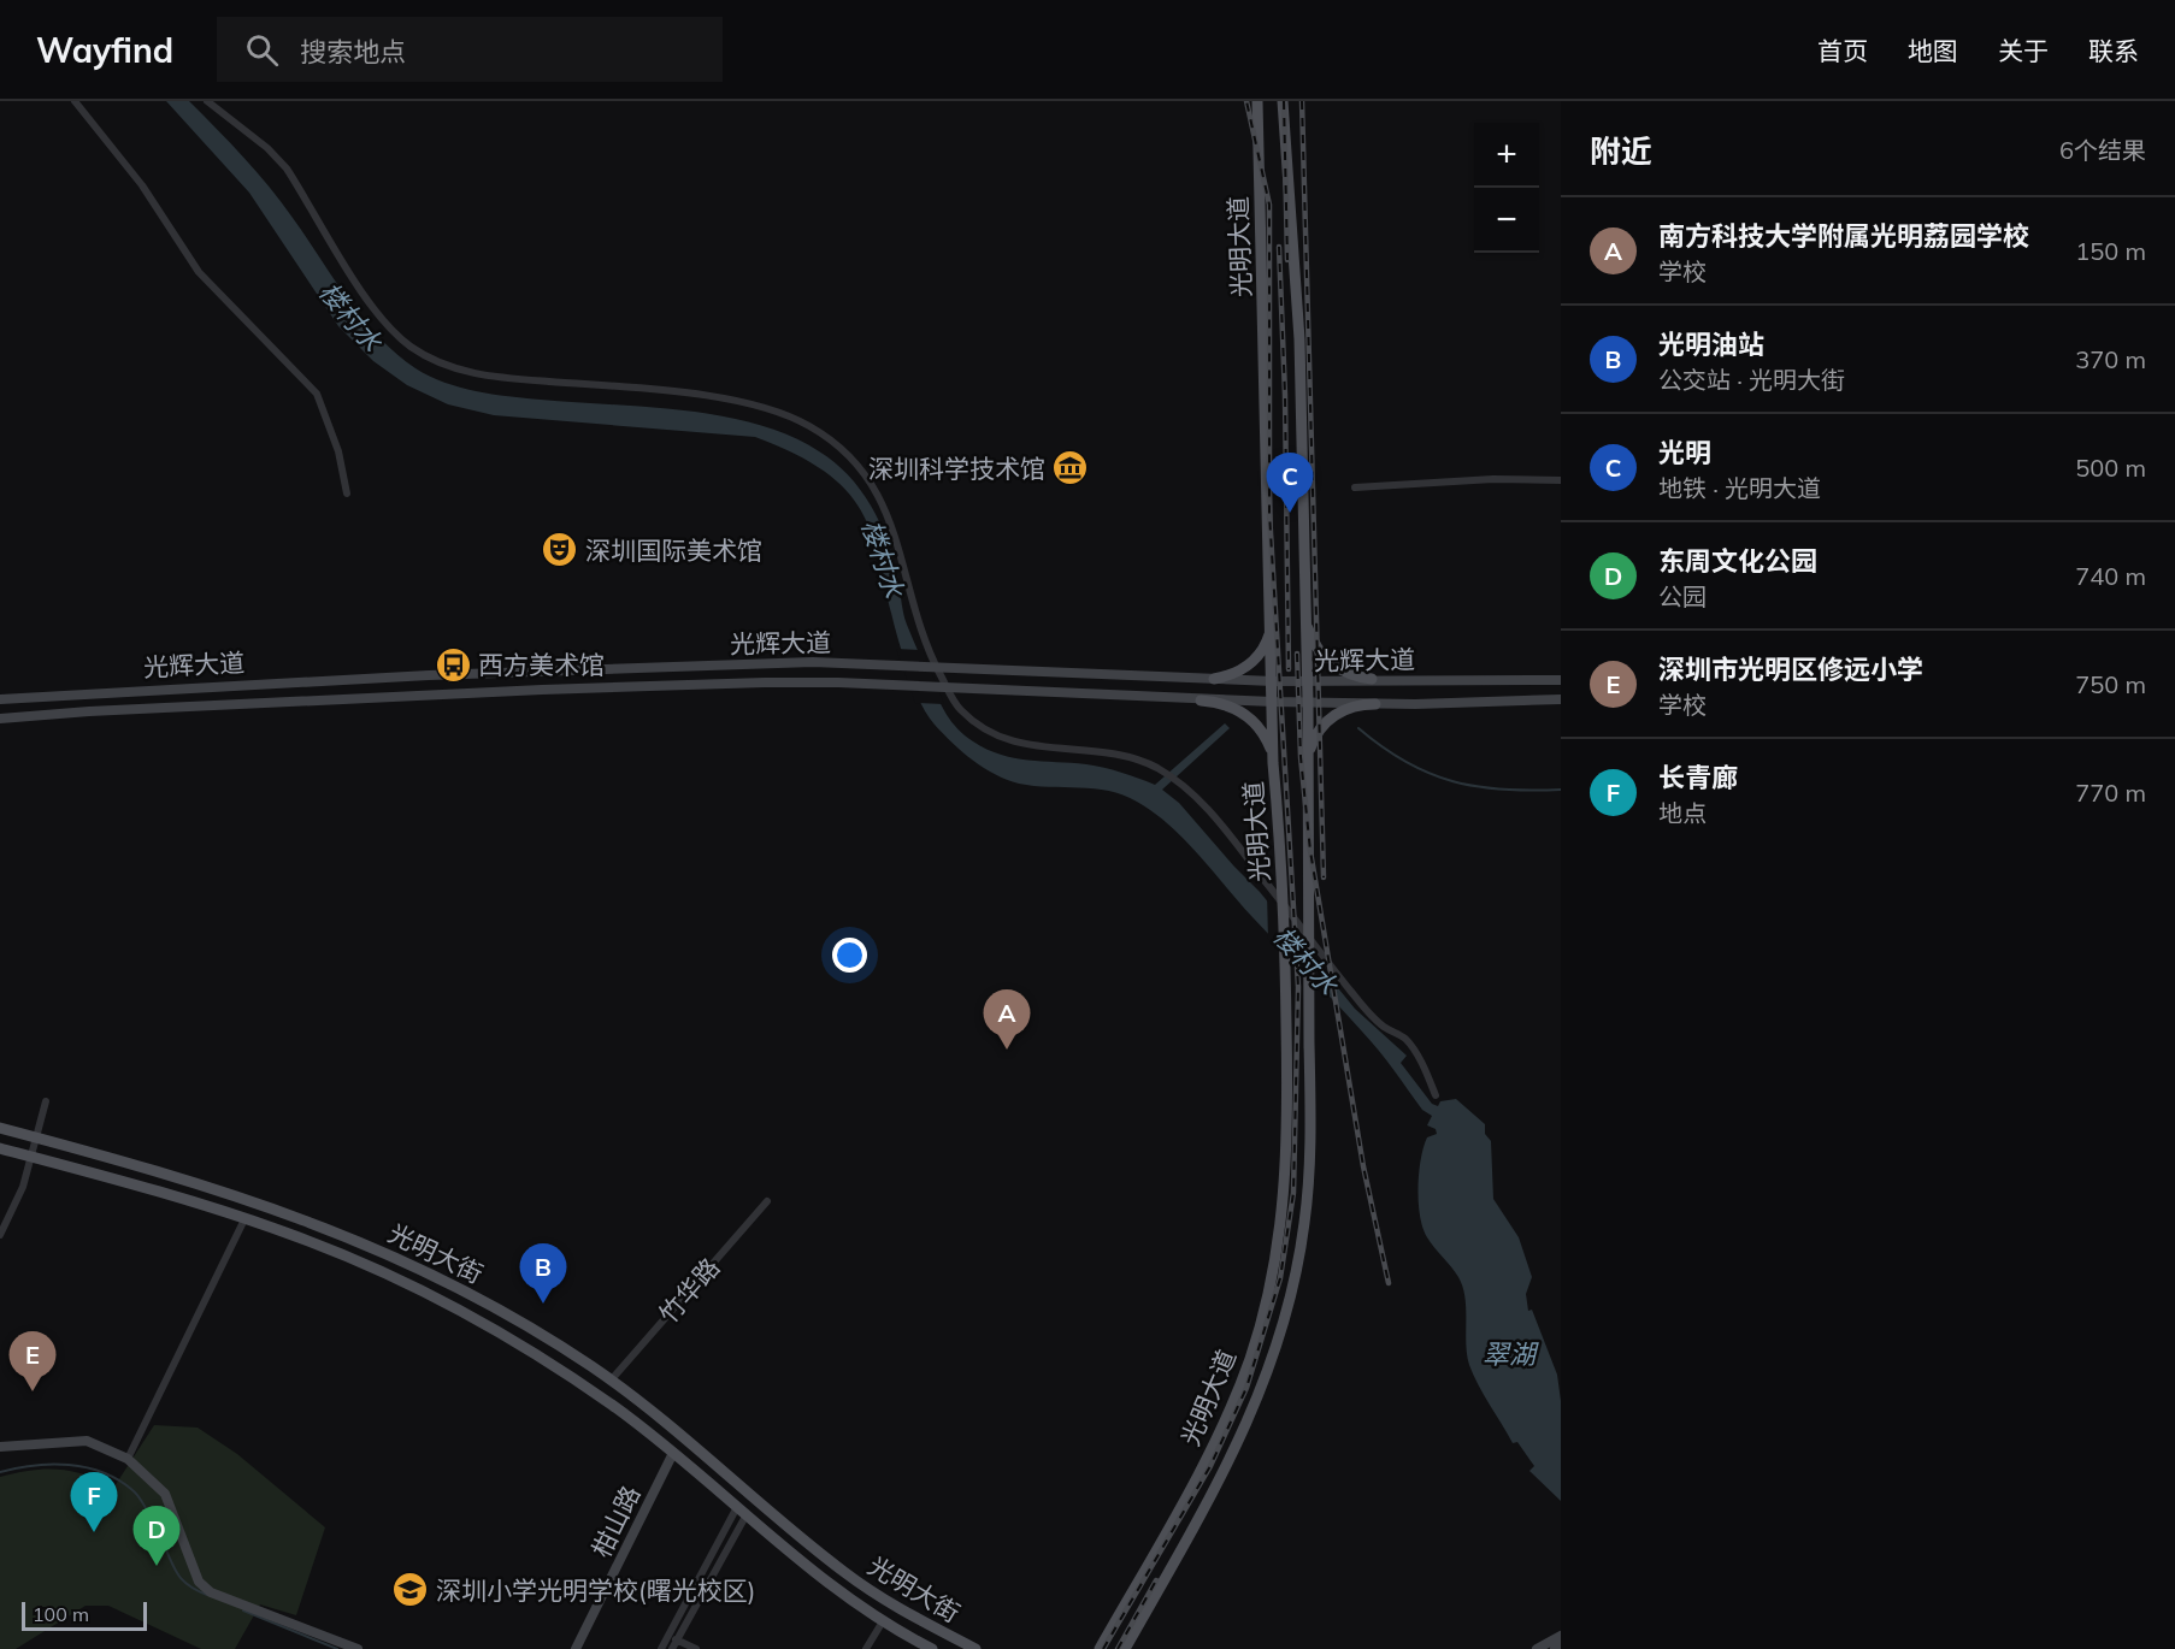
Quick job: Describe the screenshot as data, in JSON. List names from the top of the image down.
{
  "streets": {
    "main road": [
      "光明大道",
      "光辉大道",
      "光明大街",
      "柑山路"
    ],
    "street": ["竹华路"]
  },
  "crossings": [
    ["光明大道", "光辉大道"],
    ["光明大街", "竹华路"],
    ["光明大街", "柑山路"]
  ],
  "water": ["楼村水", "翠湖"],
  "places": {
    "museum": ["深圳科学技术馆"],
    "theatre": ["深圳国际美术馆"],
    "bus stop": ["西方美术馆"],
    "school or university": ["深圳小学光明学校(曙光校区)"]
  },
  "scale_bar": "100 m",
  "page": {
    "header": "Wayfind",
    "search": "搜索地点",
    "nav": [
      "首页",
      "地图",
      "关于",
      "联系"
    ],
    "heading": ["附近", "6个结果"],
    "map_buttons": ["+", "−"],
    "list": [
      {
        "mark": "A",
        "name": "南方科技大学附属光明荔园学校",
        "note": "学校",
        "value": "150 m"
      },
      {
        "mark": "B",
        "name": "光明油站",
        "note": "公交站 · 光明大街",
        "value": "370 m"
      },
      {
        "mark": "C",
        "name": "光明",
        "note": "地铁 · 光明大道",
        "value": "500 m"
      },
      {
        "mark": "D",
        "name": "东周文化公园",
        "note": "公园",
        "value": "740 m"
      },
      {
        "mark": "E",
        "name": "深圳市光明区修远小学",
        "note": "学校",
        "value": "750 m"
      },
      {
        "mark": "F",
        "name": "长青廊",
        "note": "地点",
        "value": "770 m"
      }
    ],
    "pins": [
      "C",
      "A",
      "B",
      "E",
      "F",
      "D"
    ],
    "scale": "100 m"
  }
}
